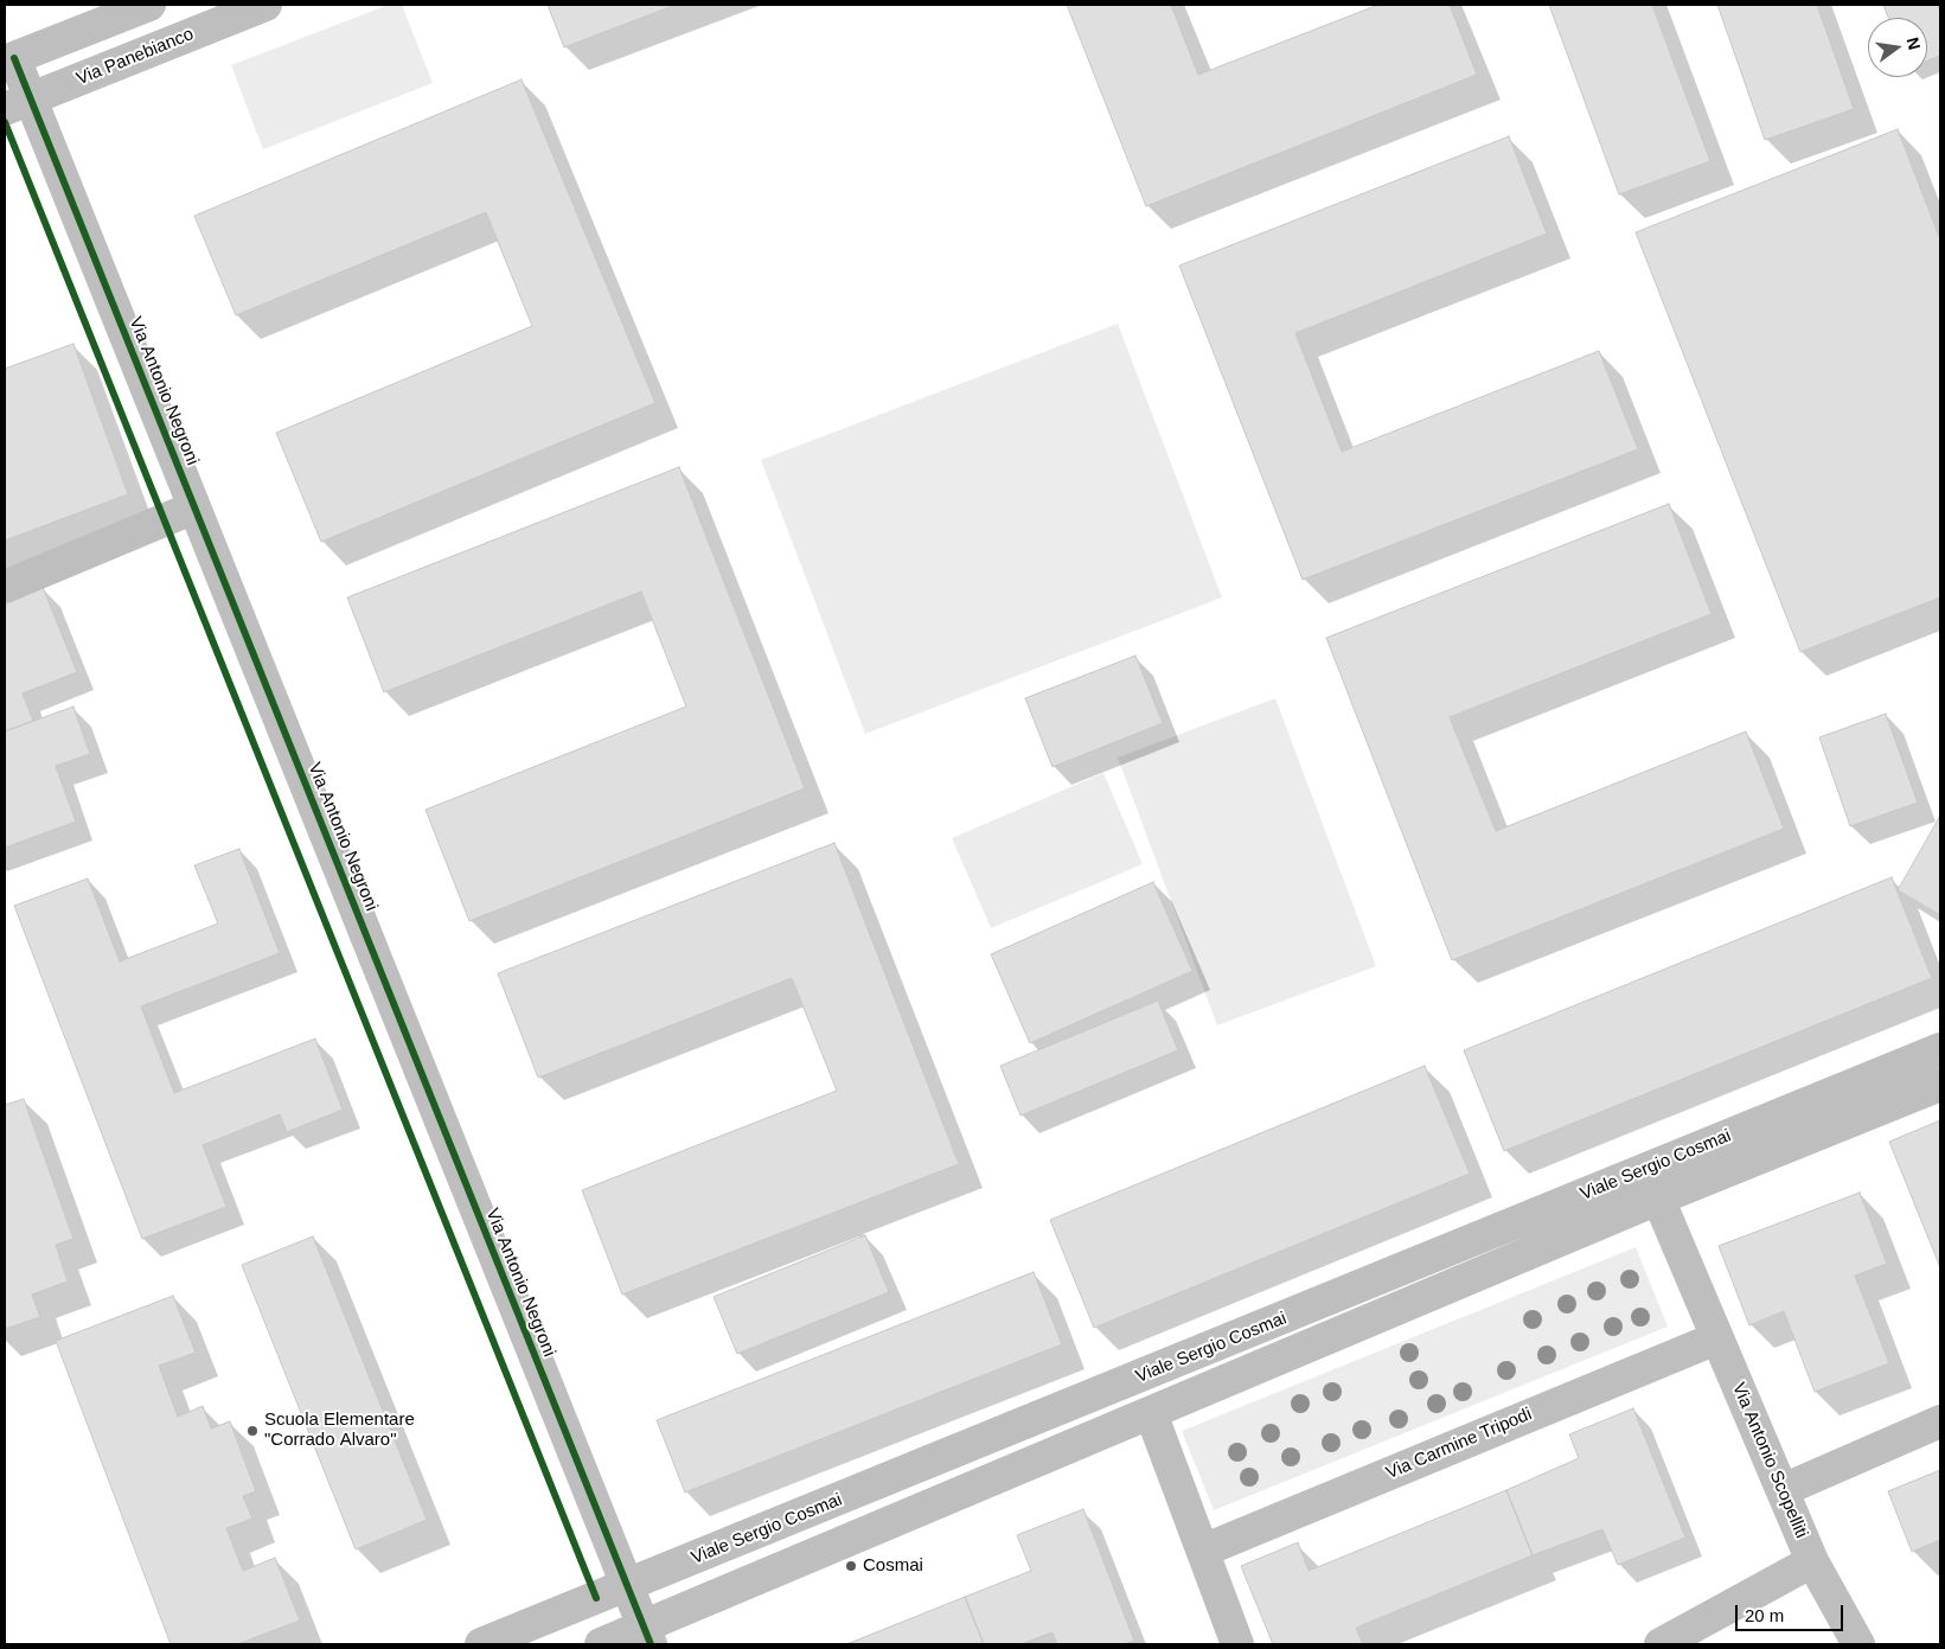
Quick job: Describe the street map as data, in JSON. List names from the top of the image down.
{
  "streets": {
    "street": [
      "Via Panebianco",
      "Via Antonio Negroni",
      "Viale Sergio Cosmai",
      "Via Carmine Tripodi",
      "Via Antonio Scopelliti"
    ]
  },
  "crossings": [
    ["Via Panebianco", "Via Antonio Negroni"],
    ["Via Antonio Negroni", "Viale Sergio Cosmai"],
    ["Viale Sergio Cosmai", "Via Antonio Scopelliti"],
    ["Via Carmine Tripodi", "Via Antonio Scopelliti"]
  ],
  "places": ["Scuola Elementare \"Corrado Alvaro\"", "Cosmai"],
  "scale_bar": "20 m",
  "north": "right"
}
